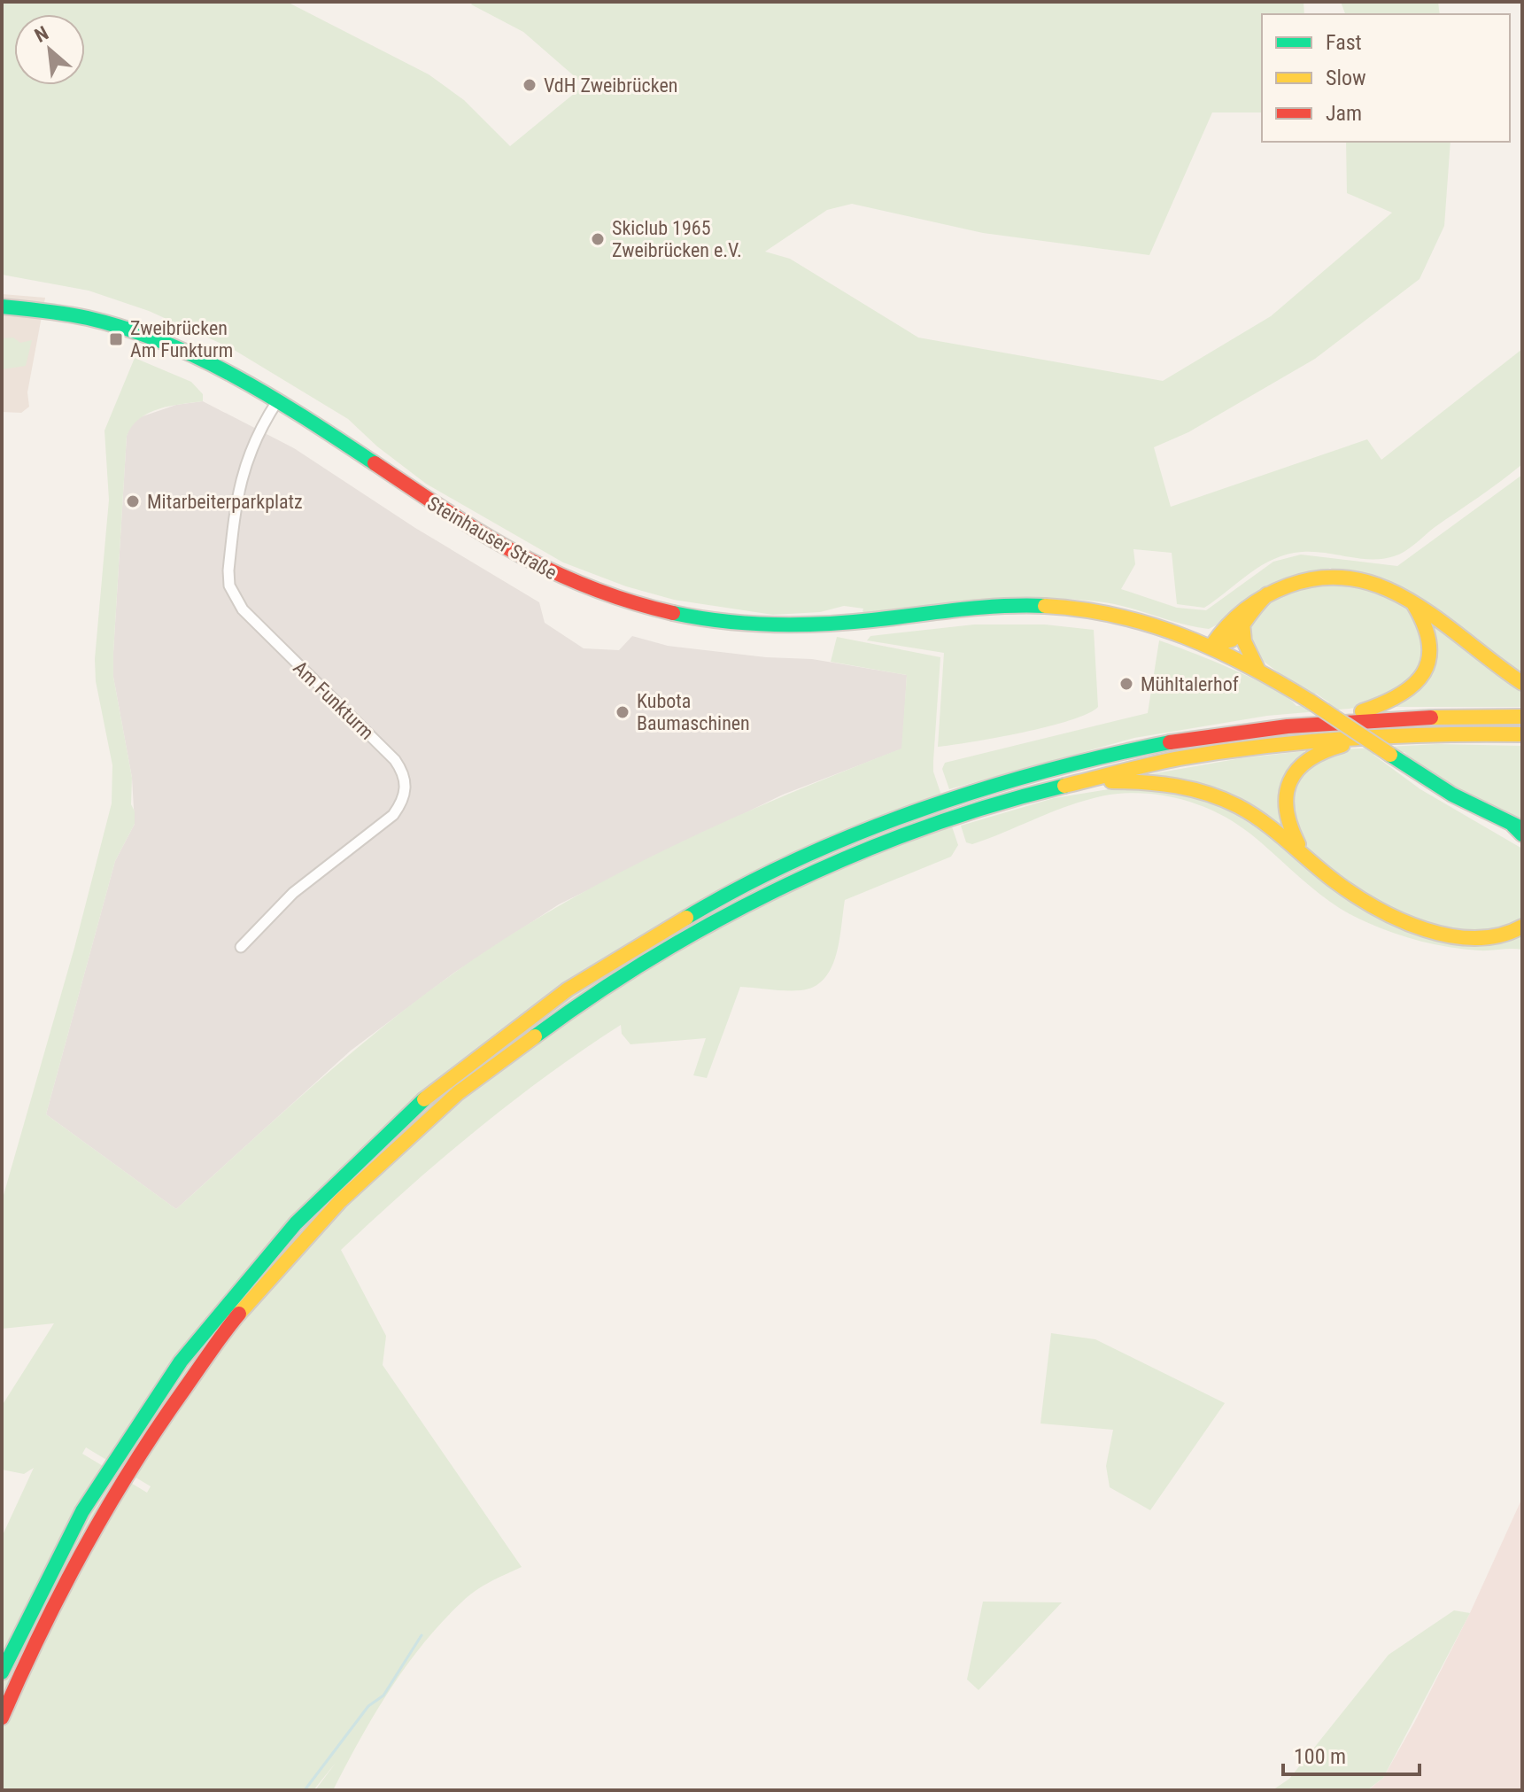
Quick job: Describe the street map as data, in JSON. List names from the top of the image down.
{
  "streets": {
    "main road": ["Steinhauser Straße"],
    "street": ["Am Funkturm"]
  },
  "crossings": [
    ["Steinhauser Straße", "Am Funkturm"]
  ],
  "places": {
    "other": [
      "VdH Zweibrücken",
      "Skiclub 1965 Zweibrücken e.V.",
      "Mitarbeiterparkplatz",
      "Mühltalerhof",
      "Kubota Baumaschinen"
    ],
    "transit": ["Zweibrücken Am Funkturm"]
  },
  "legend": ["Fast", "Slow", "Jam"],
  "scale_bar": "100 m",
  "north": "top left"
}
